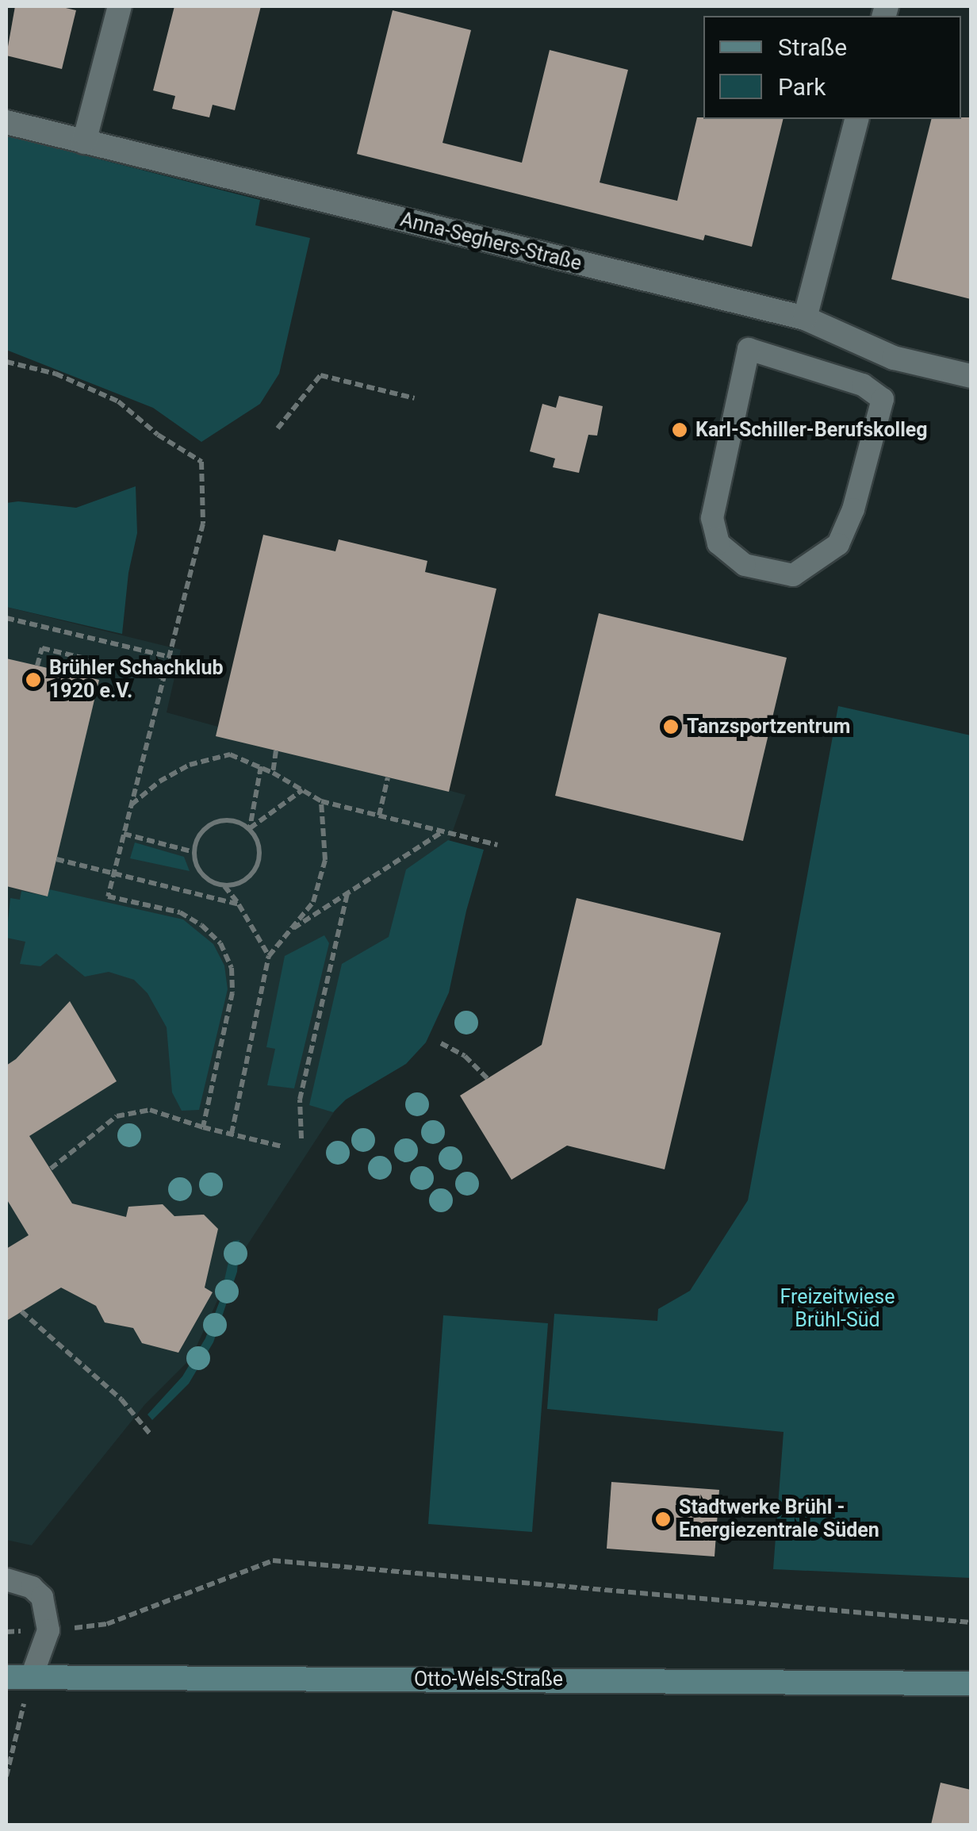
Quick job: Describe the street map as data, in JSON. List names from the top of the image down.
{
  "streets": {
    "street": ["Anna-Seghers-Straße", "Otto-Wels-Straße"]
  },
  "parks": ["Freizeitwiese Brühl-Süd"],
  "places": [
    "Karl-Schiller-Berufskolleg",
    "Brühler Schachklub 1920 e.V.",
    "Tanzsportzentrum",
    "Stadtwerke Brühl - Energiezentrale Süden"
  ],
  "legend": ["Straße", "Park"]
}
